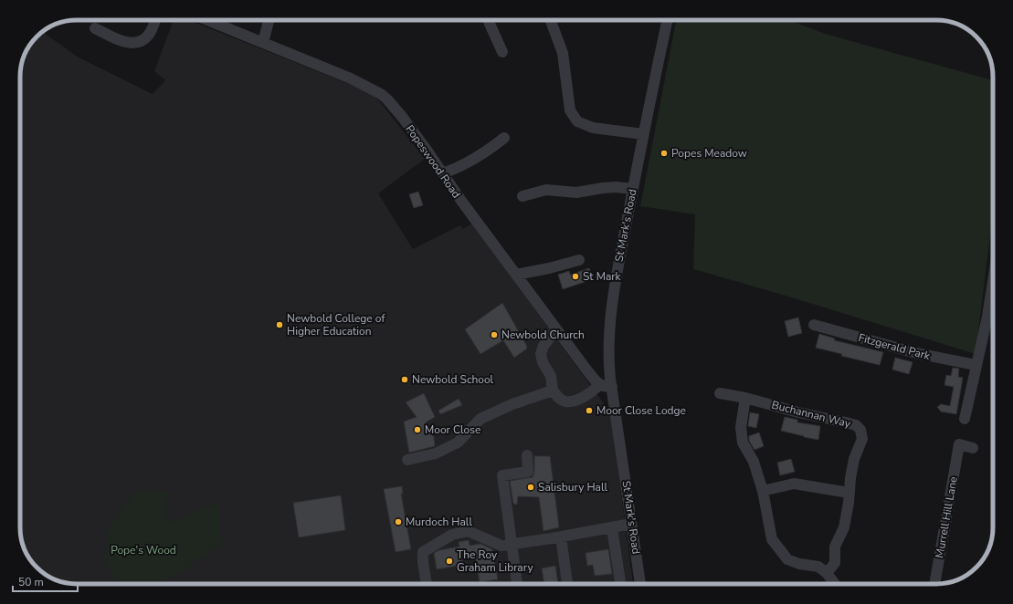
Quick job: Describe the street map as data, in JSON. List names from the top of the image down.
{
  "streets": {
    "street": [
      "Popeswood Road",
      "St Mark's Road",
      "Fitzgerald Park",
      "Buchannan Way",
      "Murrell Hill Lane"
    ]
  },
  "parks": ["Pope's Wood"],
  "places": [
    "Popes Meadow",
    "St Mark",
    "Newbold College of Higher Education",
    "Newbold Church",
    "Newbold School",
    "Moor Close Lodge",
    "Moor Close",
    "Salisbury Hall",
    "Murdoch Hall",
    "The Roy Graham Library"
  ],
  "scale_bar": "50 m"
}
